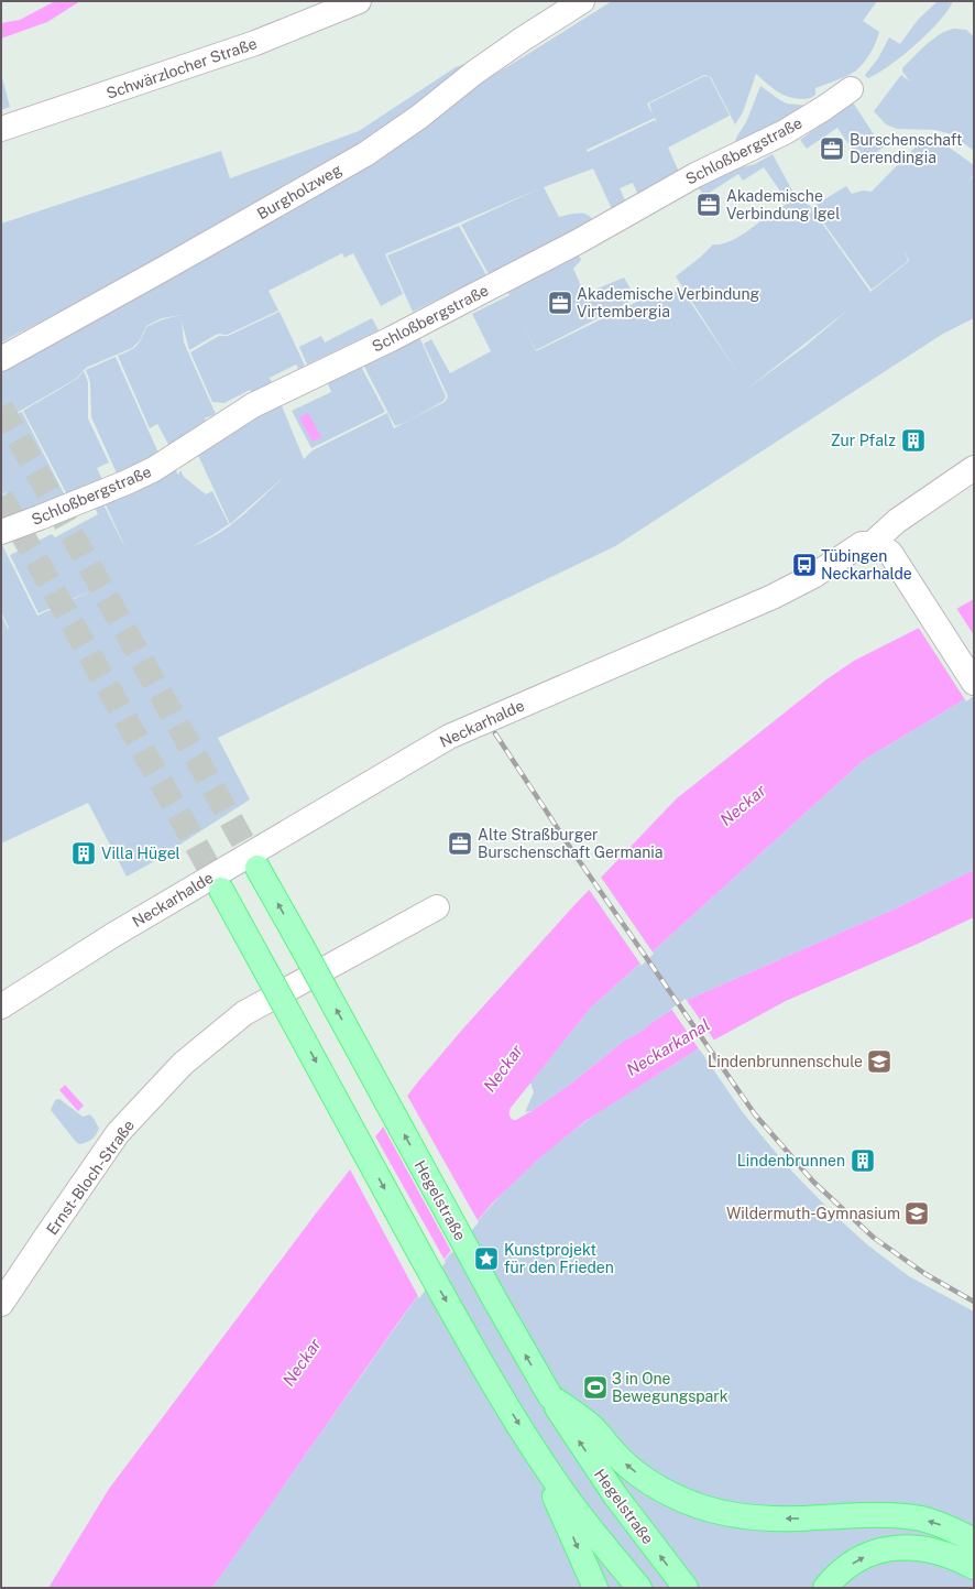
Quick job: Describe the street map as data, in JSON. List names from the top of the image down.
{
  "streets": {
    "main road": ["Hegelstraße"],
    "street": [
      "Schwärzlocher Straße",
      "Schloßbergstraße",
      "Burgholzweg",
      "Neckarhalde",
      "Ernst-Bloch-Straße"
    ]
  },
  "water": ["Neckar", "Neckarkanal"],
  "places": {
    "office": [
      "Burschenschaft Derendingia",
      "Akademische Verbindung Igel",
      "Akademische Verbindung Virtembergia",
      "Alte Straßburger Burschenschaft Germania"
    ],
    "building": ["Zur Pfalz", "Villa Hügel", "Lindenbrunnen"],
    "bus stop": ["Tübingen Neckarhalde"],
    "school or university": ["Lindenbrunnenschule", "Wildermuth-Gymnasium"],
    "place": ["Kunstprojekt für den Frieden"],
    "sports": ["3 in One Bewegungspark"]
  }
}
